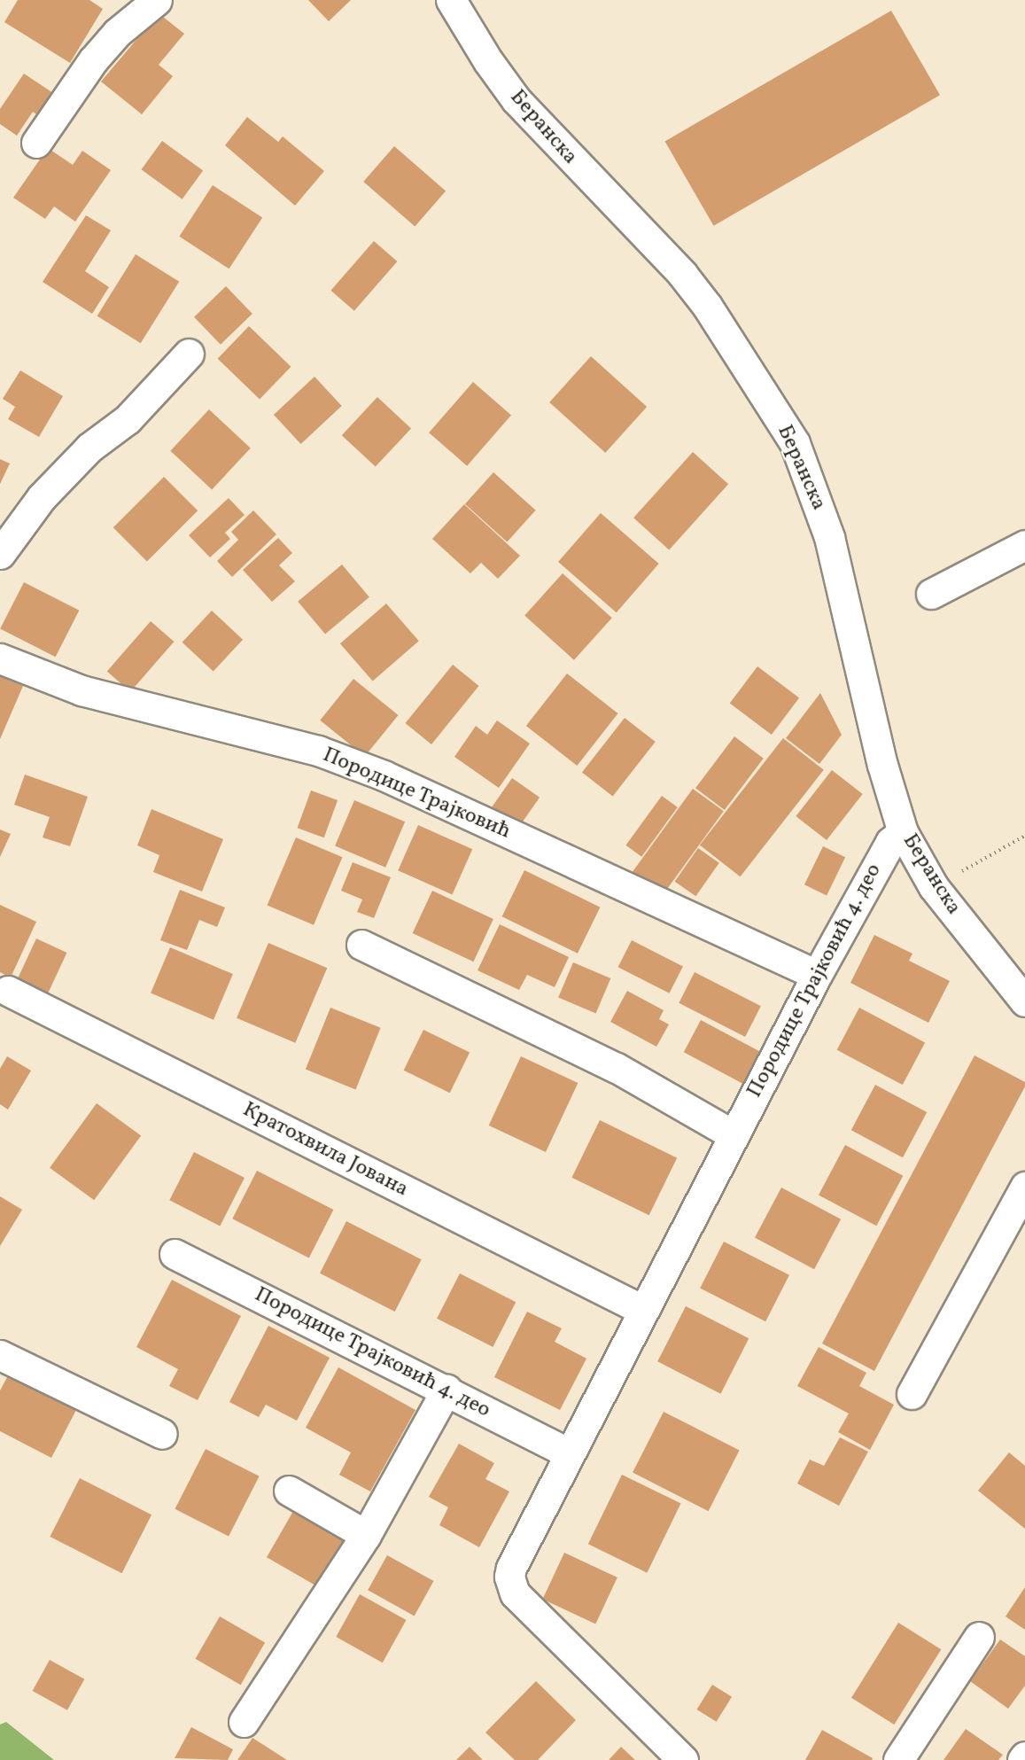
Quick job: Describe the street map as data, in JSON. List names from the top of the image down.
{
  "streets": {
    "street": [
      "Беранска",
      "Породице Трајковић",
      "Породице Трајковић 4. део",
      "Кратохвила Јована"
    ]
  },
  "crossings": [
    ["Беранска", "Породице Трајковић 4. део"],
    ["Породице Трајковић", "Породице Трајковић 4. део"],
    ["Породице Трајковић 4. део", "Кратохвила Јована"]
  ]
}
